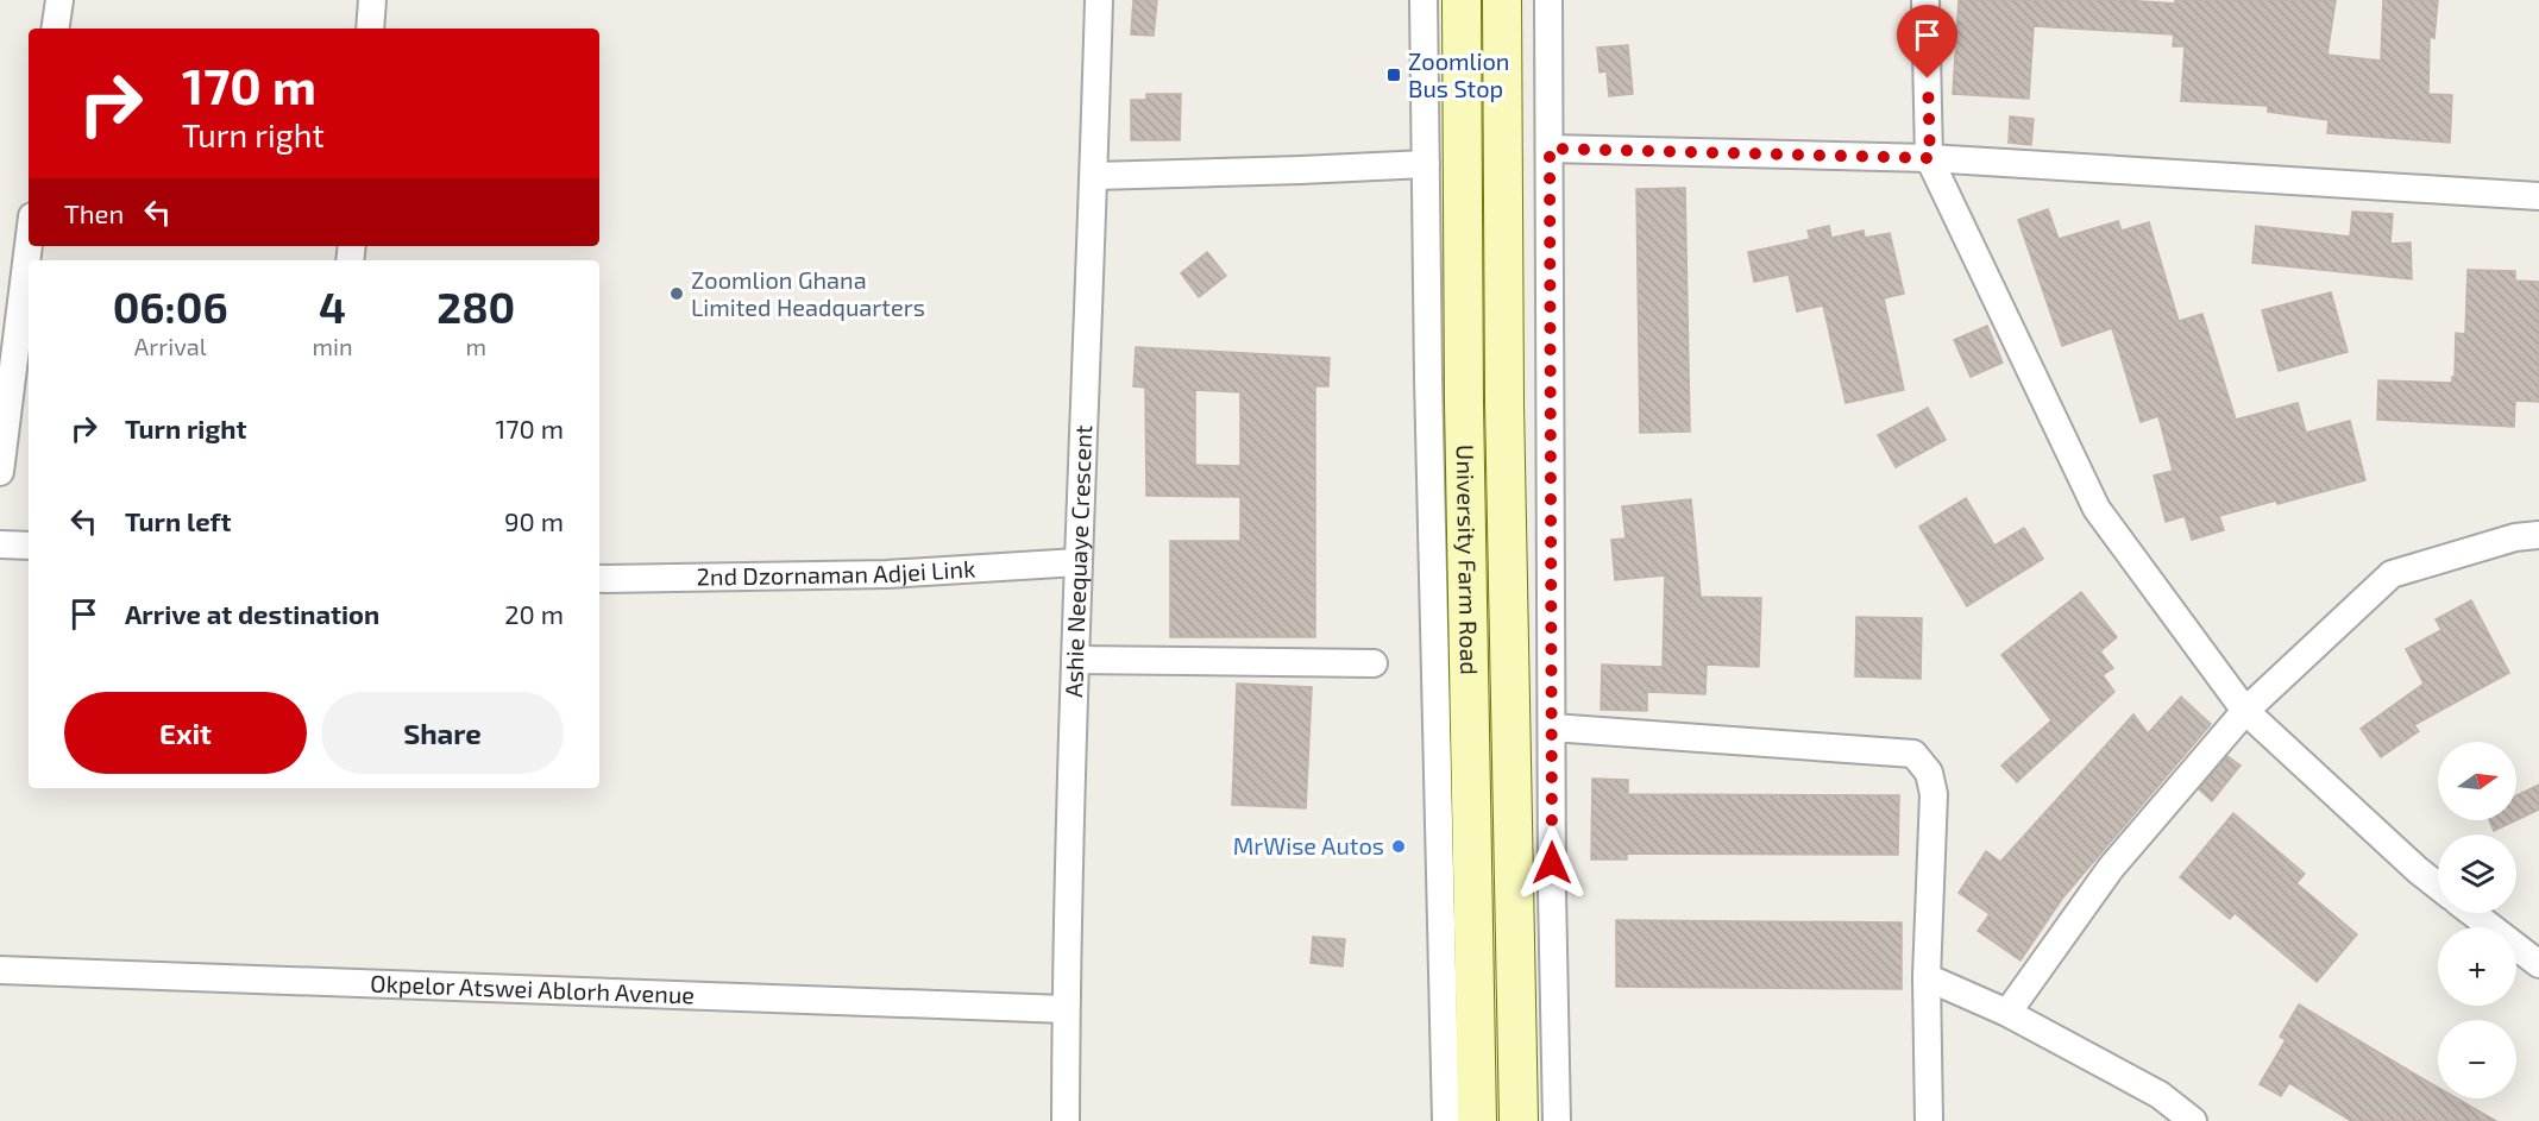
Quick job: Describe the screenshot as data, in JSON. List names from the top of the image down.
{
  "streets": {
    "street": [
      "Ashie Neequaye Crescent",
      "University Farm Road",
      "2nd Dzornaman Adjei Link",
      "Okpelor Atswei Ablorh Avenue"
    ]
  },
  "crossings": [
    ["Ashie Neequaye Crescent", "2nd Dzornaman Adjei Link"],
    ["Ashie Neequaye Crescent", "Okpelor Atswei Ablorh Avenue"]
  ],
  "places": {
    "transit": ["Zoomlion Bus Stop"],
    "other": ["Zoomlion Ghana Limited Headquarters", "MrWise Autos"]
  },
  "north": "right",
  "page": {
    "turn": ["170 m", "Turn right"],
    "then": "Then",
    "eta": [
      "06:06",
      "Arrival",
      "4",
      "min",
      "280",
      "m"
    ],
    "list": [
      {
        "name": "Turn right",
        "value": "170 m"
      },
      {
        "name": "Turn left",
        "value": "90 m"
      },
      {
        "name": "Arrive at destination",
        "value": "20 m"
      }
    ],
    "buttons": ["Exit", "Share"],
    "map_buttons": ["+", "−"]
  }
}
